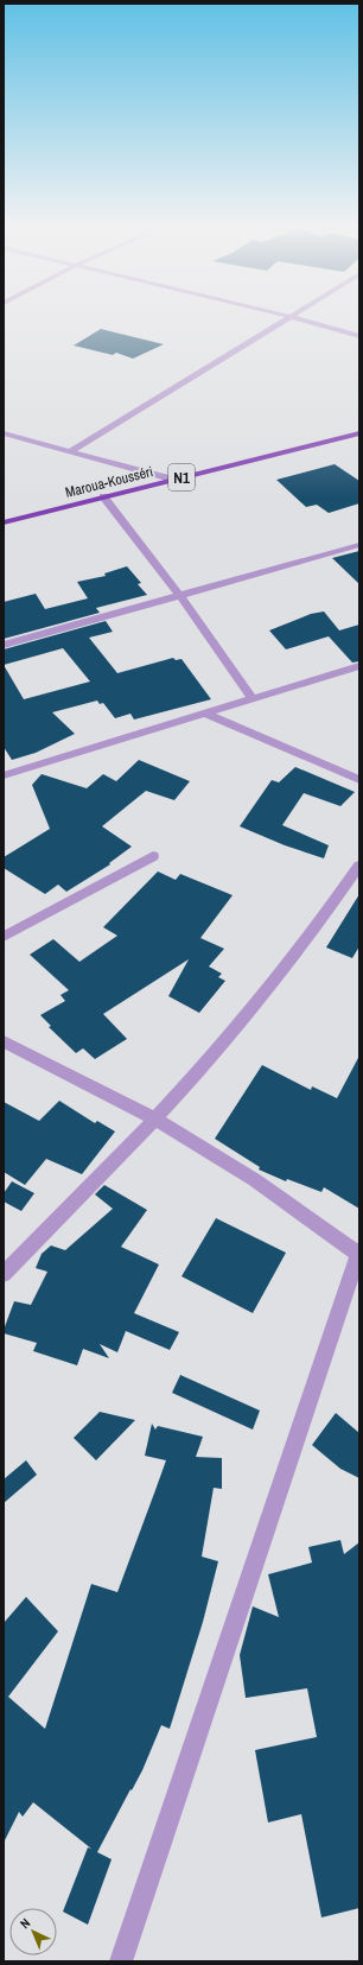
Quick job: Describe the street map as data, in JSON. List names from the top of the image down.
{
  "streets": {
    "highway": ["N1", "Maroua-Kousséri"]
  },
  "north": "top left"
}
